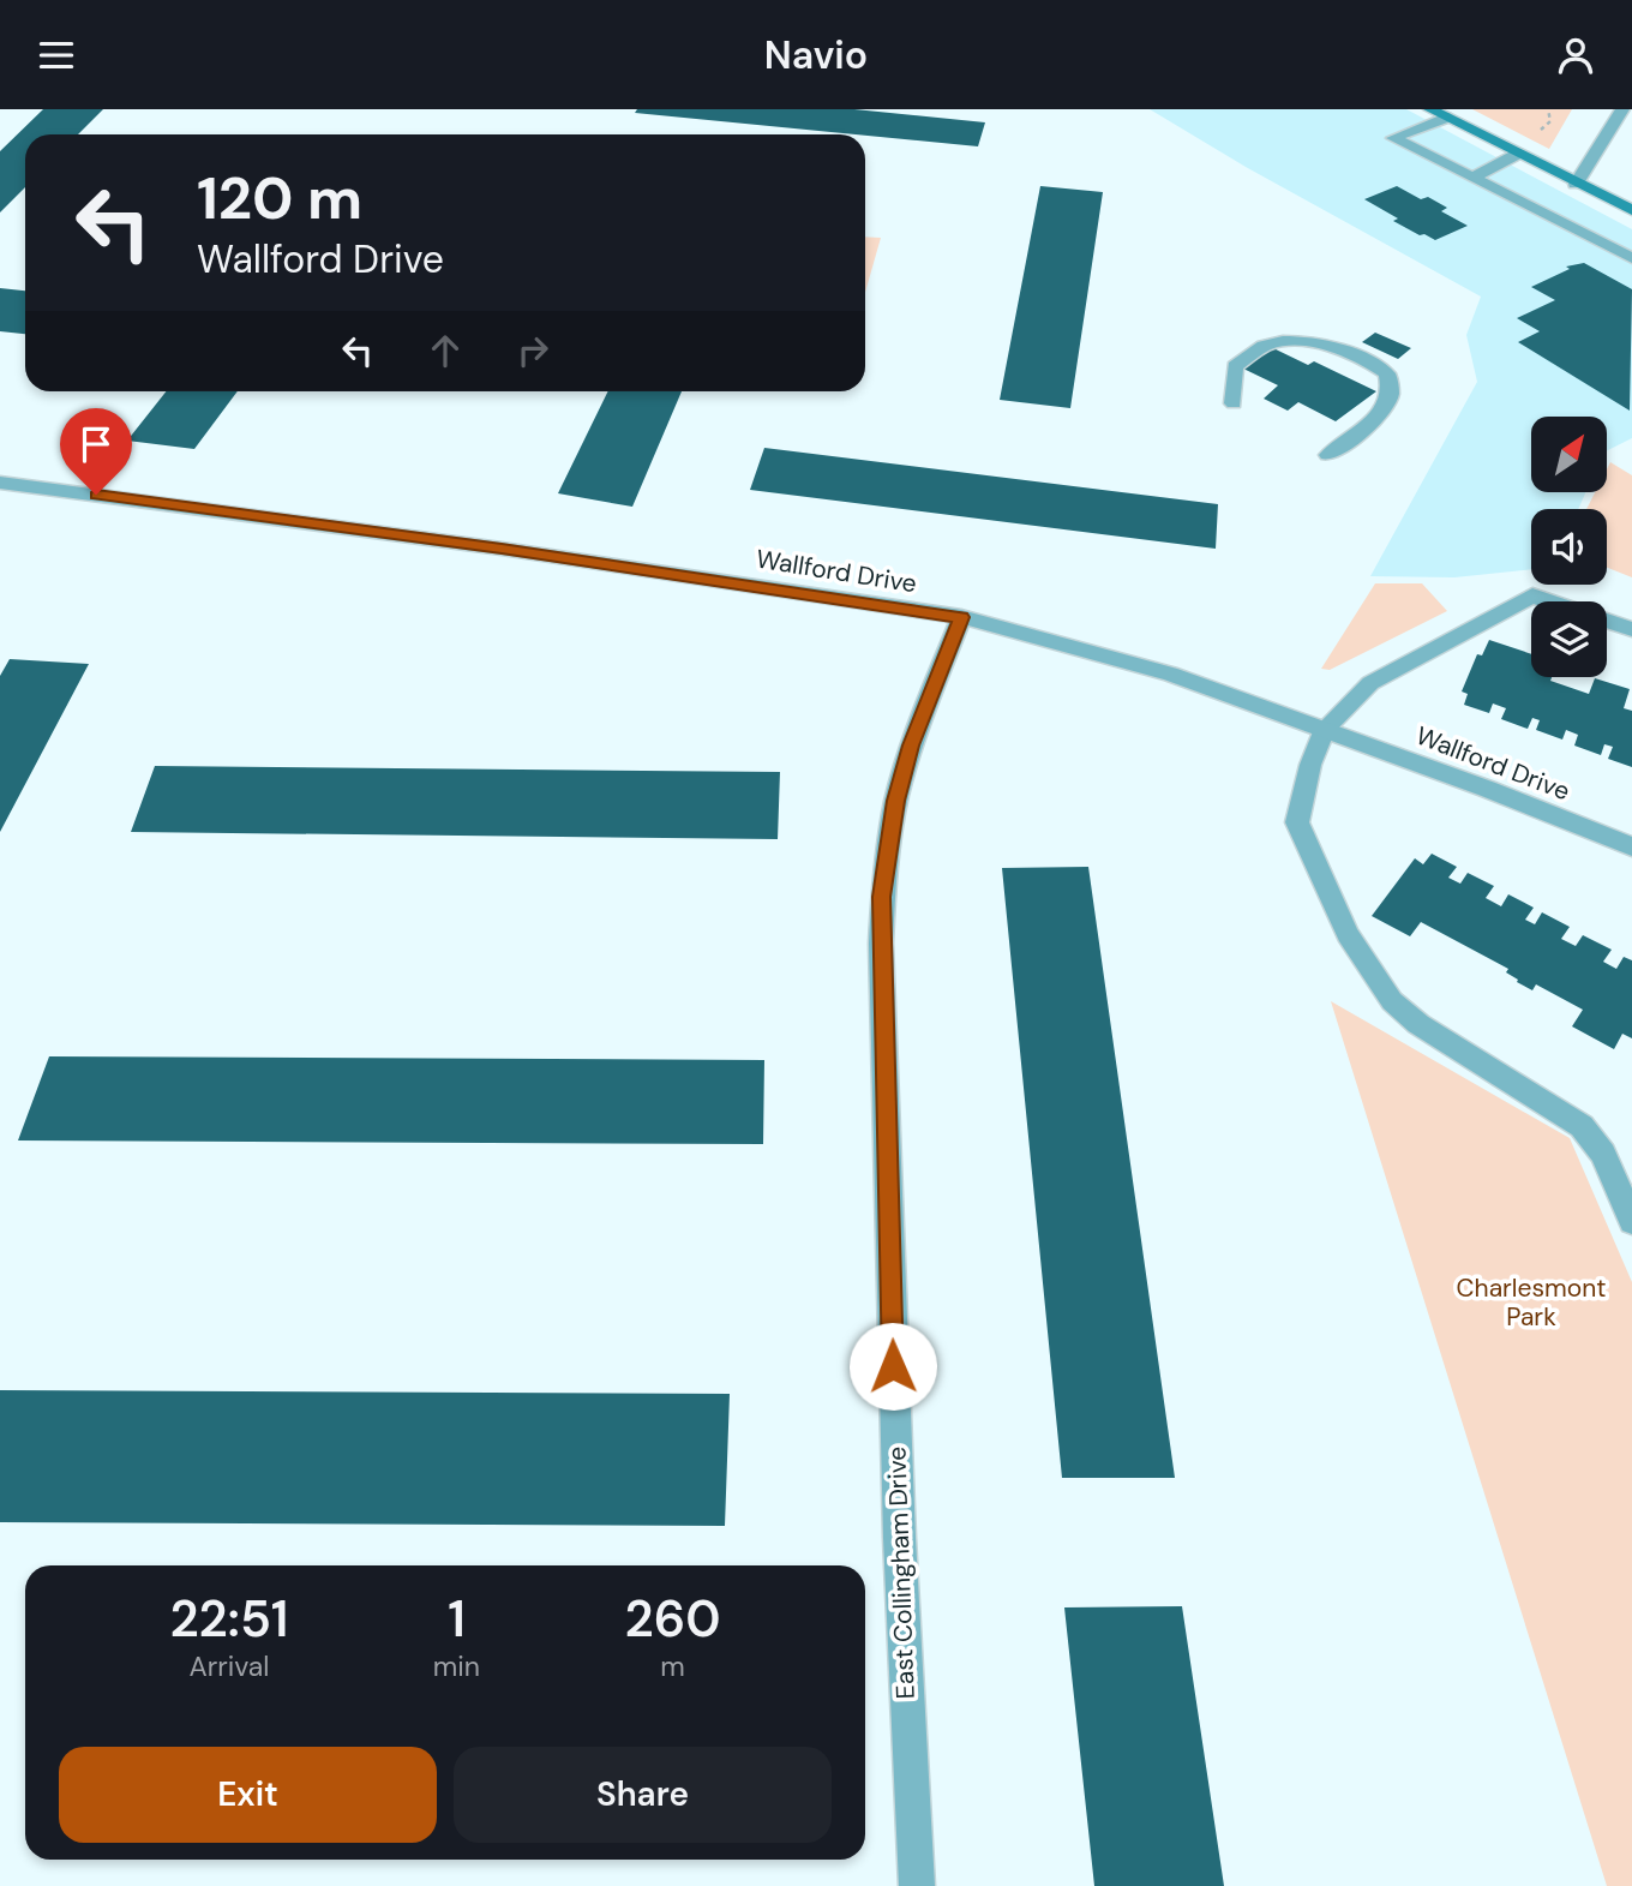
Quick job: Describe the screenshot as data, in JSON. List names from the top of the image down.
{
  "streets": {
    "street": ["Wallford Drive", "East Collingham Drive"]
  },
  "crossings": [
    ["Wallford Drive", "East Collingham Drive"]
  ],
  "parks": ["Charlesmont Park"],
  "north": "top right",
  "page": {
    "header": "Navio",
    "turn": ["120 m", "Wallford Drive"],
    "eta": [
      "22:51",
      "Arrival",
      "1",
      "min",
      "260",
      "m"
    ],
    "buttons": ["Exit", "Share"]
  }
}
